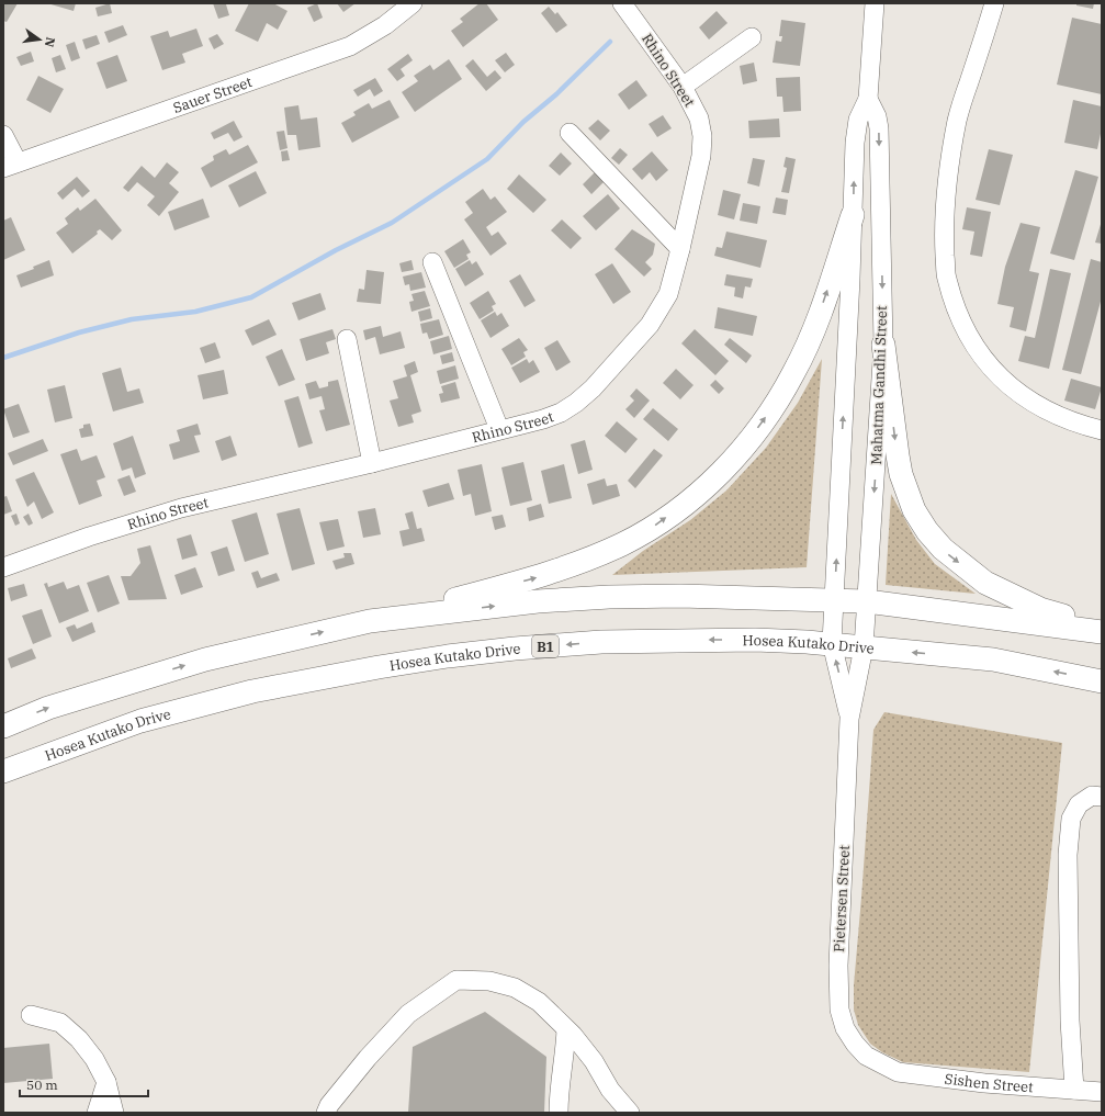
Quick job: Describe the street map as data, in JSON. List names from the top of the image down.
{
  "streets": {
    "main road": ["Hosea Kutako Drive", "B1"],
    "street": [
      "Rhino Street",
      "Sauer Street",
      "Mahatma Gandhi Street",
      "Pietersen Street",
      "Sishen Street"
    ]
  },
  "crossings": [
    ["Mahatma Gandhi Street", "Hosea Kutako Drive"],
    ["Mahatma Gandhi Street", "Pietersen Street"],
    ["Hosea Kutako Drive", "Pietersen Street"],
    ["Pietersen Street", "Sishen Street"]
  ],
  "scale_bar": "50 m",
  "north": "right"
}
